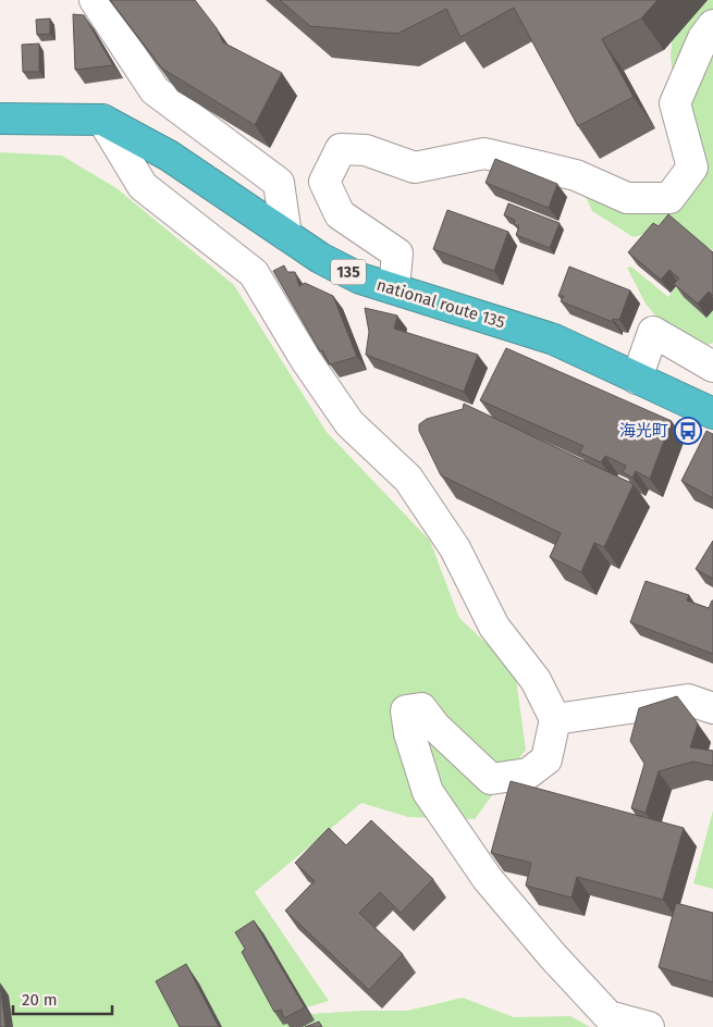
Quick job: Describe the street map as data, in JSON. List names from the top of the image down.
{
  "streets": {
    "highway": ["135", "national route 135"]
  },
  "places": {
    "bus stop": ["海光町"]
  },
  "scale_bar": "20 m"
}
